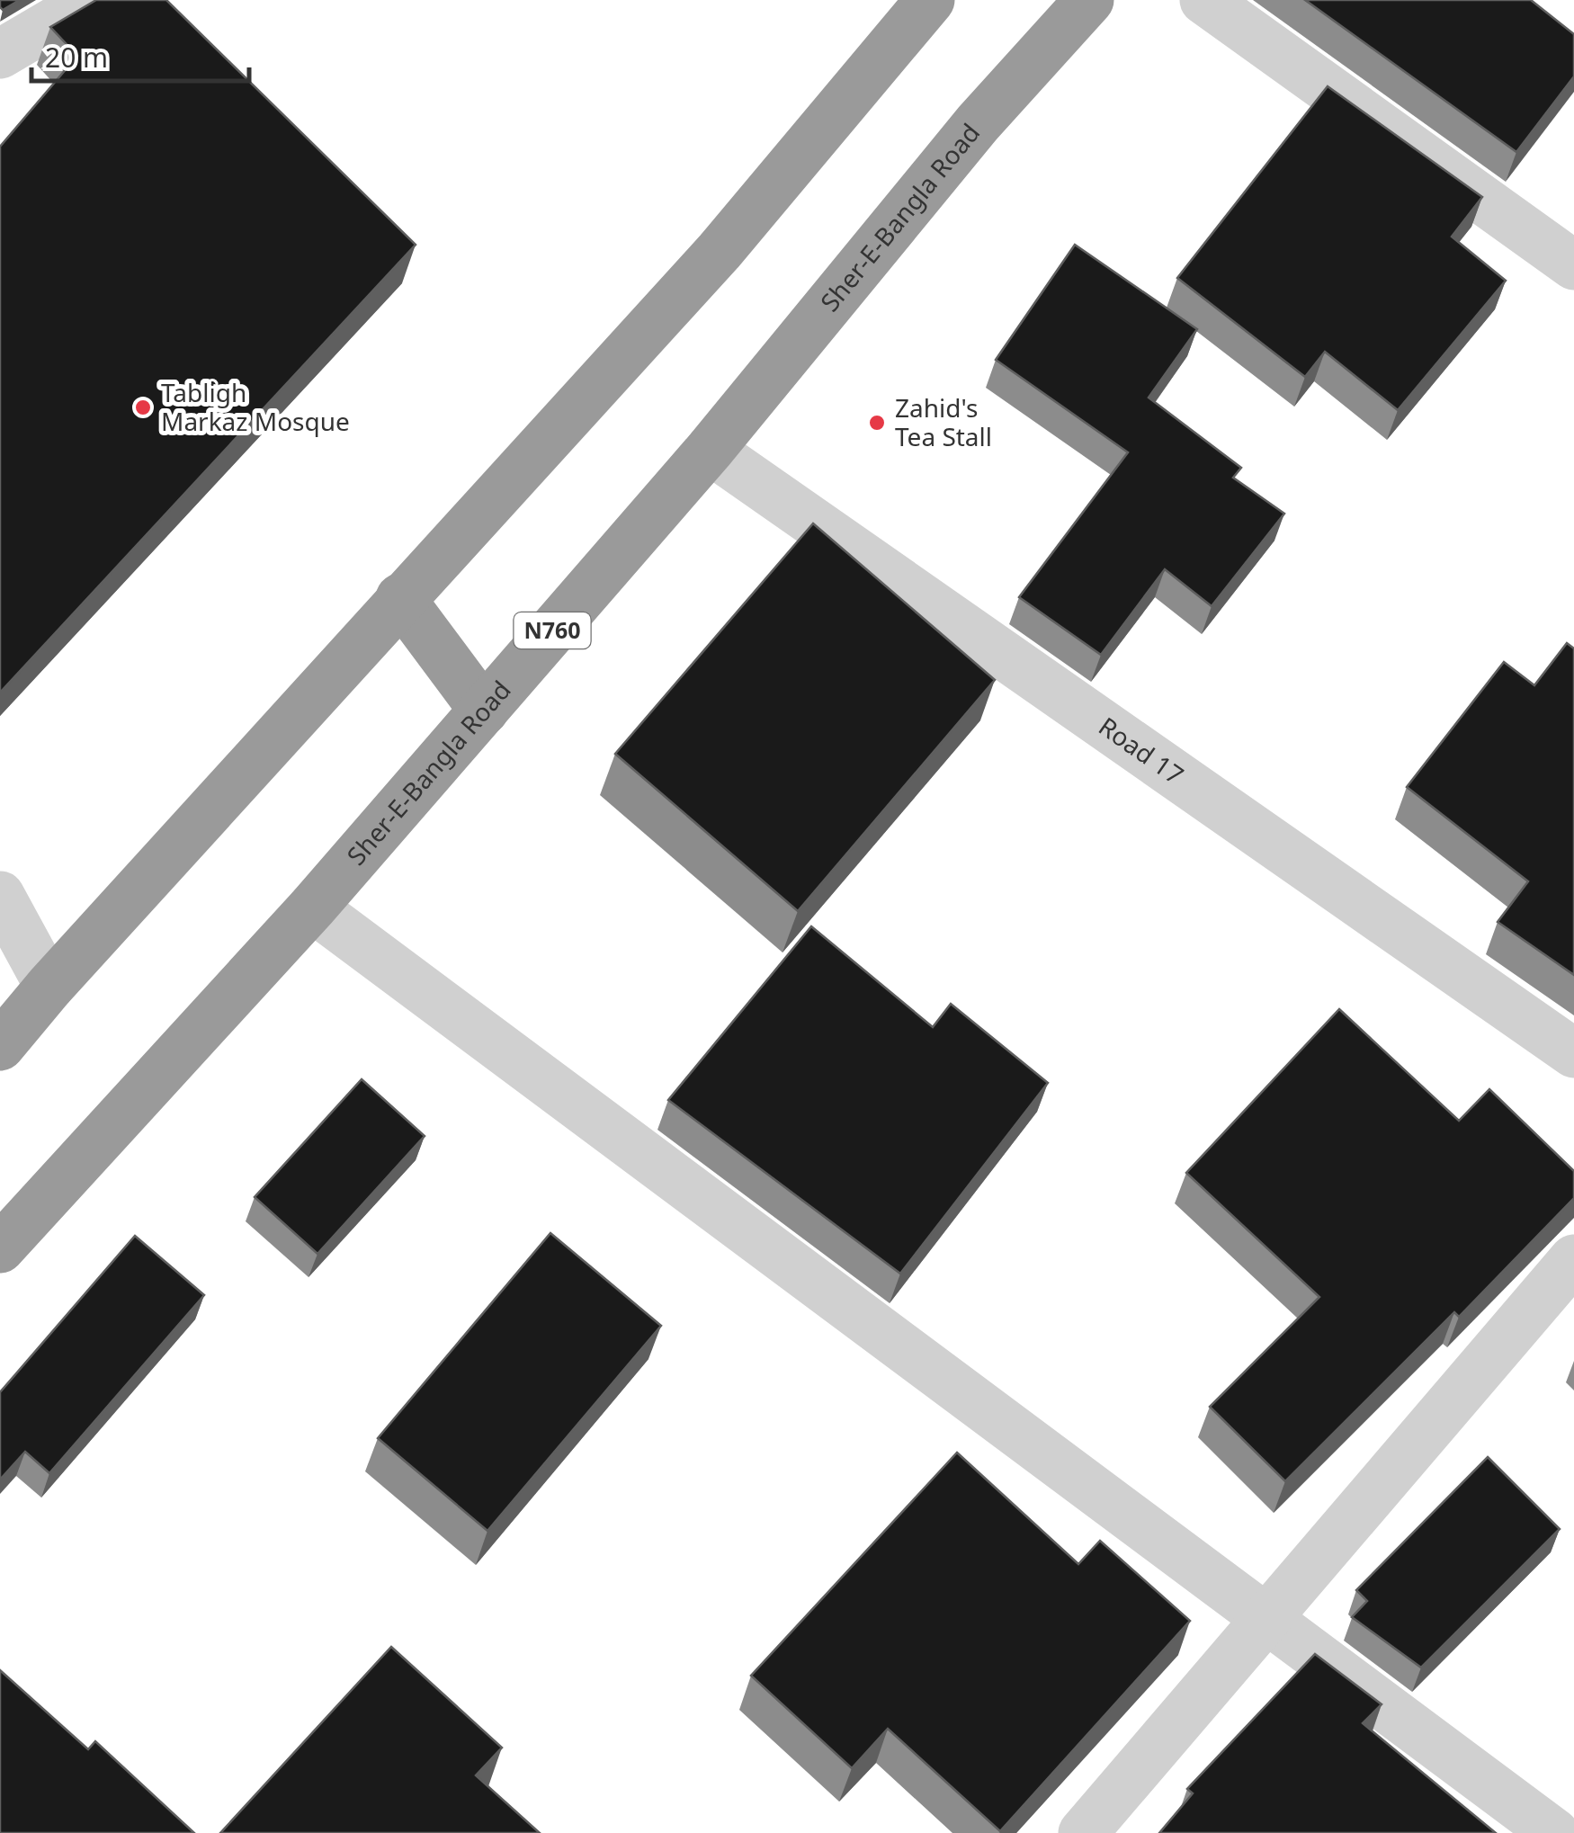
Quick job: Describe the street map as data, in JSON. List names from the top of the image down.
{
  "streets": {
    "highway": ["Sher-E-Bangla Road", "N760"],
    "street": ["Road 17"]
  },
  "crossings": [
    ["Sher-E-Bangla Road", "Road 17"]
  ],
  "places": ["Tabligh Markaz Mosque", "Zahid's Tea Stall"],
  "scale_bar": "20 m"
}
